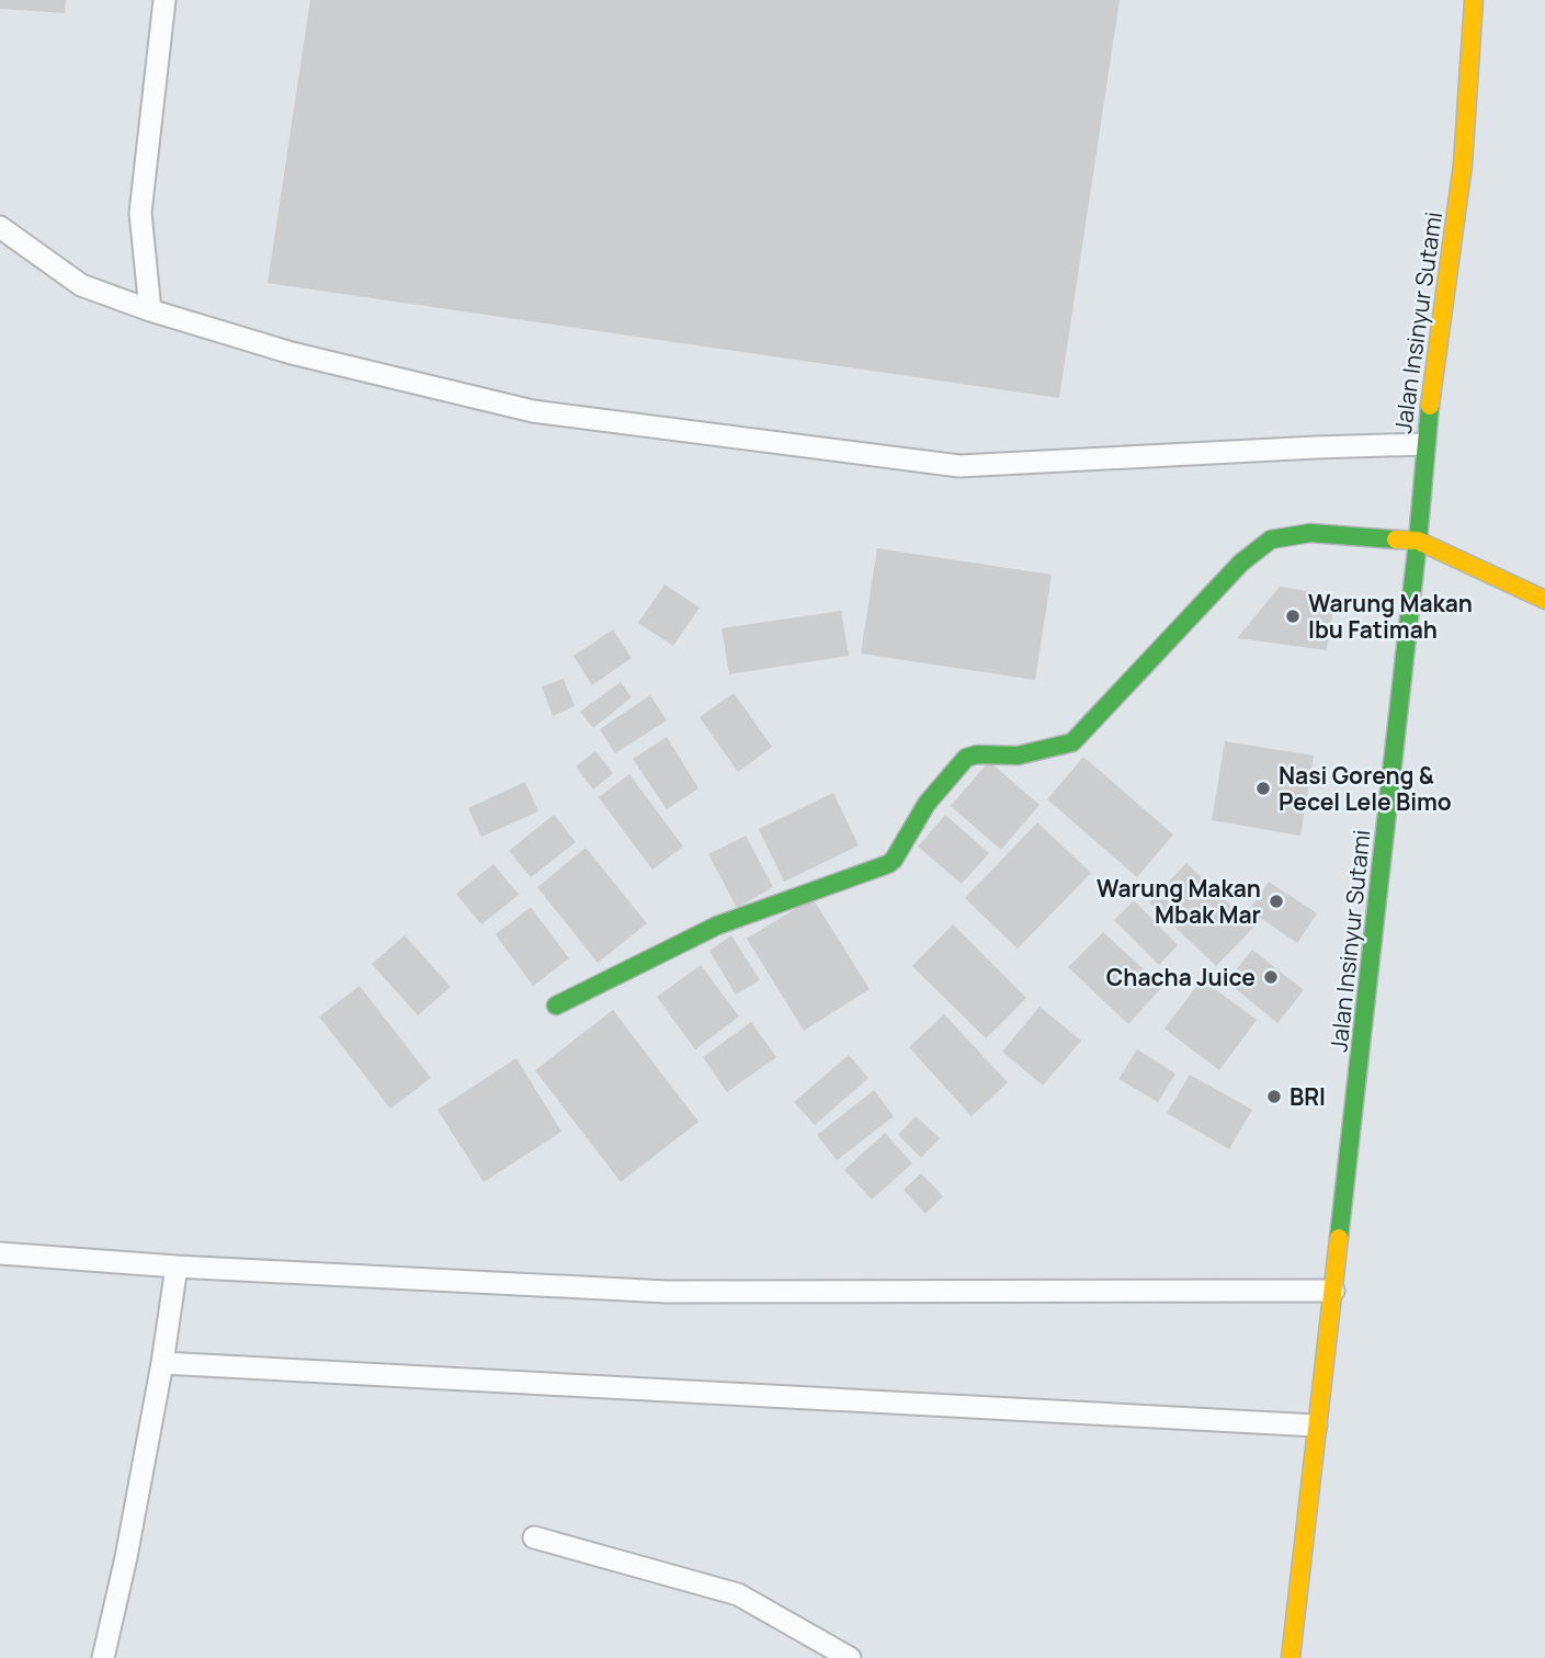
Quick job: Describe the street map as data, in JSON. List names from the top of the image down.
{
  "streets": {
    "main road": ["Jalan Insinyur Sutami"]
  },
  "places": [
    "Warung Makan Ibu Fatimah",
    "Nasi Goreng & Pecel Lele Bimo",
    "Warung Makan Mbak Mar",
    "Chacha Juice",
    "BRI"
  ]
}
